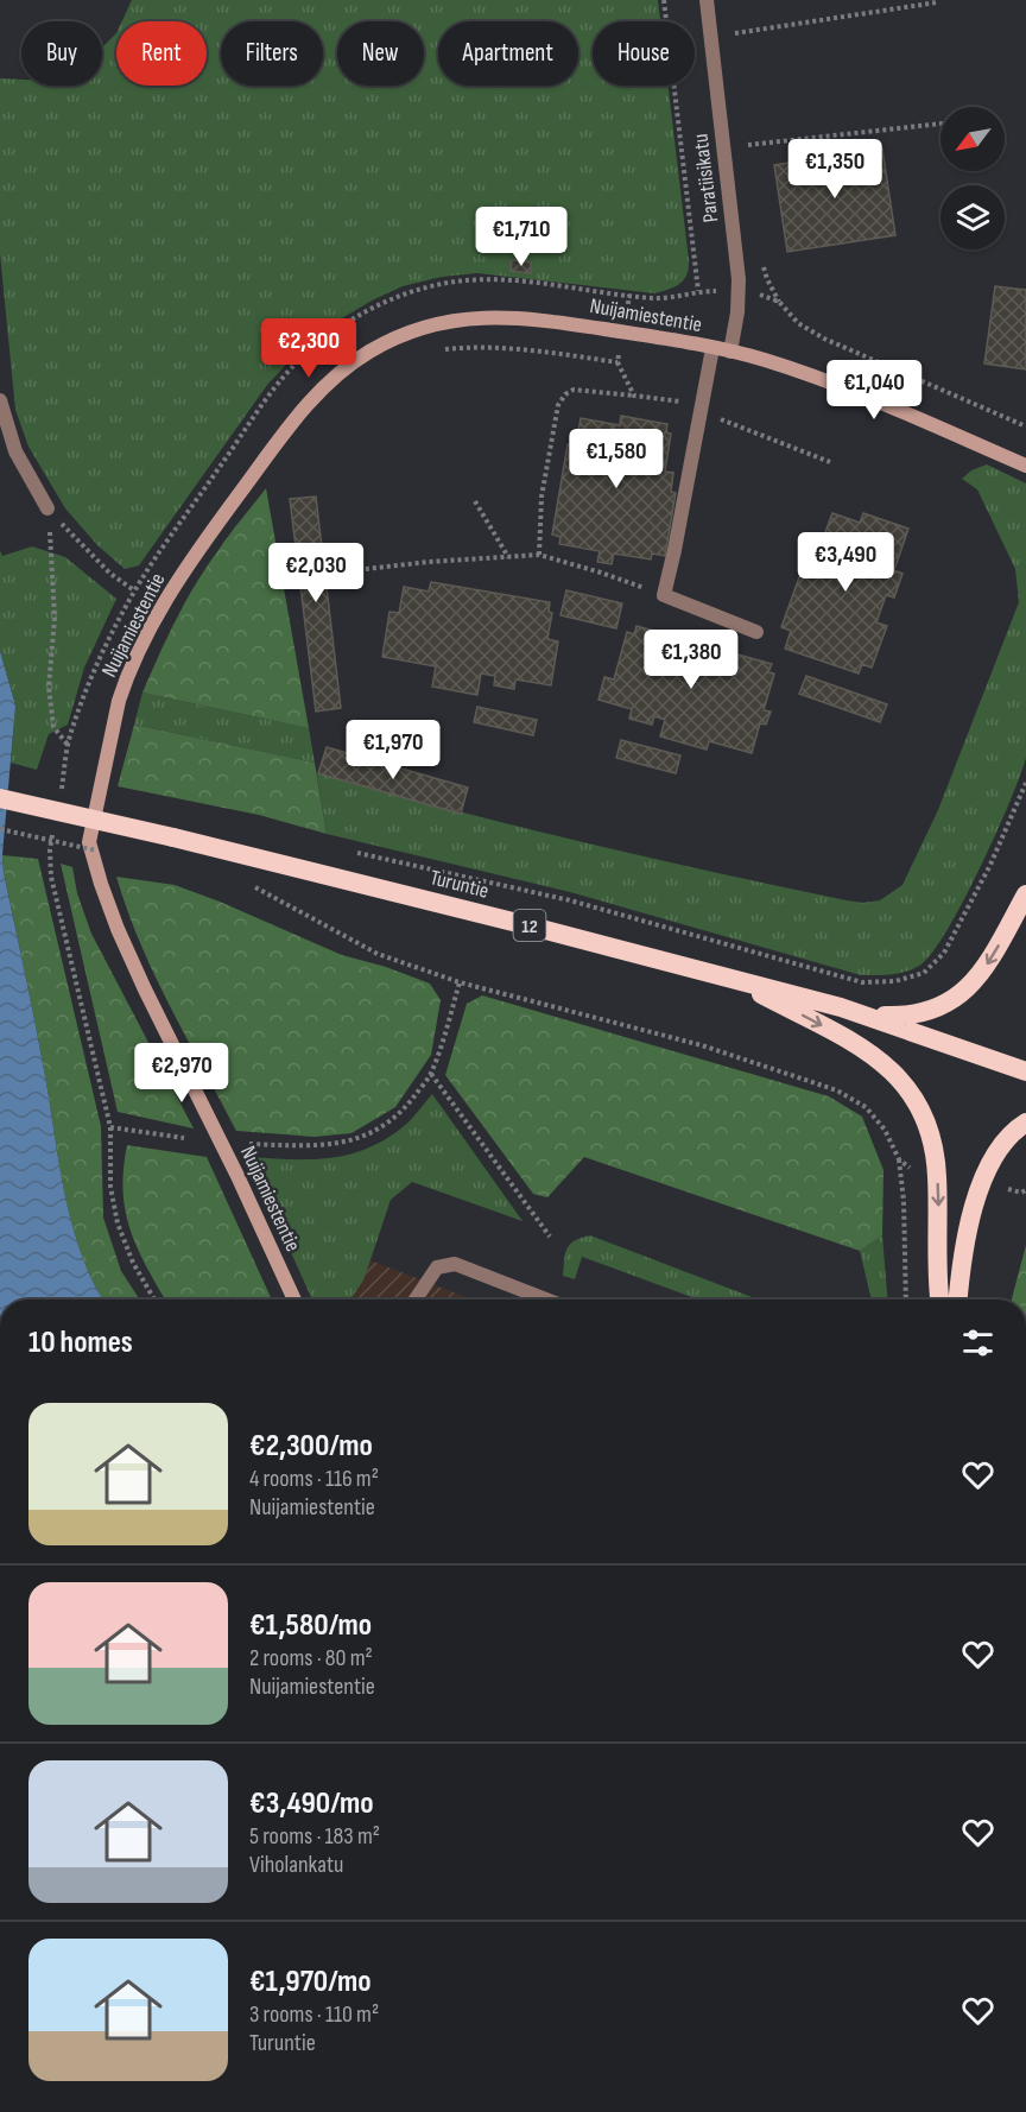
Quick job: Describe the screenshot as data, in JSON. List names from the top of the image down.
{
  "streets": {
    "highway": ["Turuntie", "12"],
    "main road": ["Nuijamiestentie"],
    "street": ["Paratiisikatu"]
  },
  "crossings": [
    ["Paratiisikatu", "Nuijamiestentie"]
  ],
  "north": "bottom left",
  "page": {
    "chip": [
      "Buy",
      "Rent",
      "Filters",
      "New",
      "Apartment",
      "House"
    ],
    "price": [
      "€1,350",
      "€1,710",
      "€2,300",
      "€1,040",
      "€1,580",
      "€3,490",
      "€2,030",
      "€1,380",
      "€1,970",
      "€2,970"
    ],
    "heading": "10 homes",
    "list": [
      {
        "name": "€2,300/mo",
        "note": "4 rooms · 116 m² · Nuijamiestentie"
      },
      {
        "name": "€1,580/mo",
        "note": "2 rooms · 80 m² · Nuijamiestentie"
      },
      {
        "name": "€3,490/mo",
        "note": "5 rooms · 183 m² · Viholankatu"
      },
      {
        "name": "€1,970/mo",
        "note": "3 rooms · 110 m² · Turuntie"
      }
    ]
  }
}
